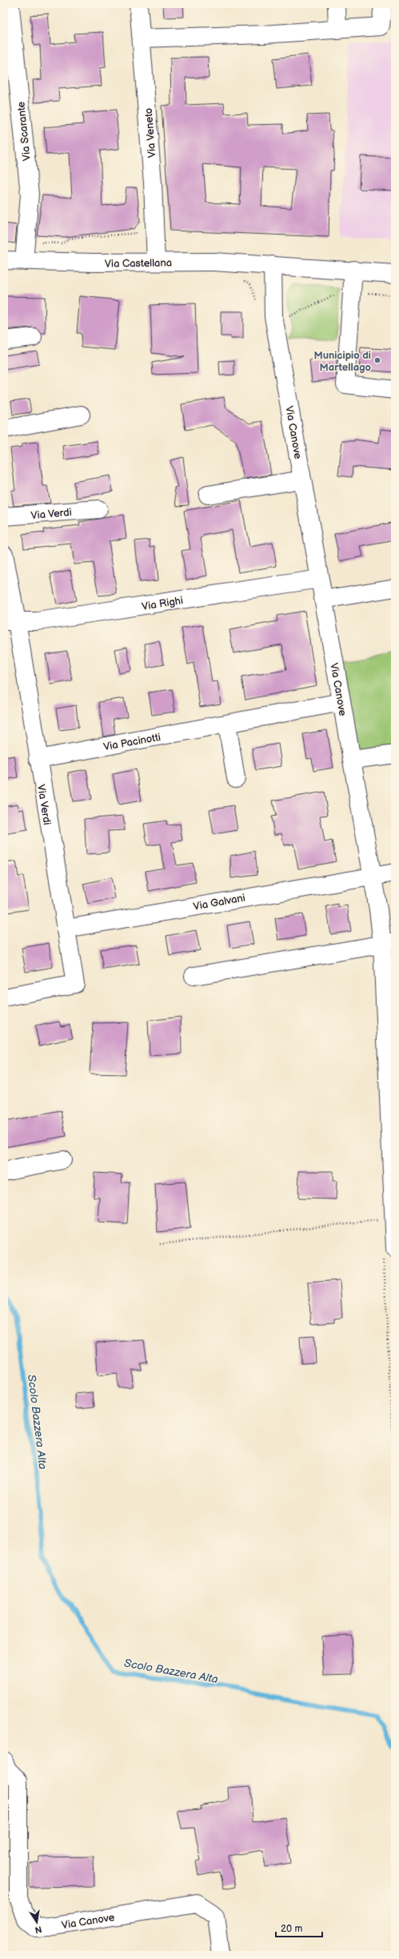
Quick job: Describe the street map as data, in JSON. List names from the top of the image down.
{
  "streets": {
    "street": [
      "Via Scarante",
      "Via Veneto",
      "Via Castellana",
      "Via Canove",
      "Via Verdi",
      "Via Righi",
      "Via Pacinotti",
      "Via Galvani"
    ]
  },
  "crossings": [
    ["Via Scarante", "Via Castellana"],
    ["Via Veneto", "Via Castellana"],
    ["Via Castellana", "Via Canove"],
    ["Via Canove", "Via Righi"],
    ["Via Canove", "Via Pacinotti"],
    ["Via Canove", "Via Galvani"],
    ["Via Verdi", "Via Righi"],
    ["Via Verdi", "Via Pacinotti"],
    ["Via Verdi", "Via Galvani"]
  ],
  "water": ["Scolo Bazzera Alta"],
  "places": ["Municipio di Martellago"],
  "scale_bar": "20 m",
  "north": "bottom"
}
